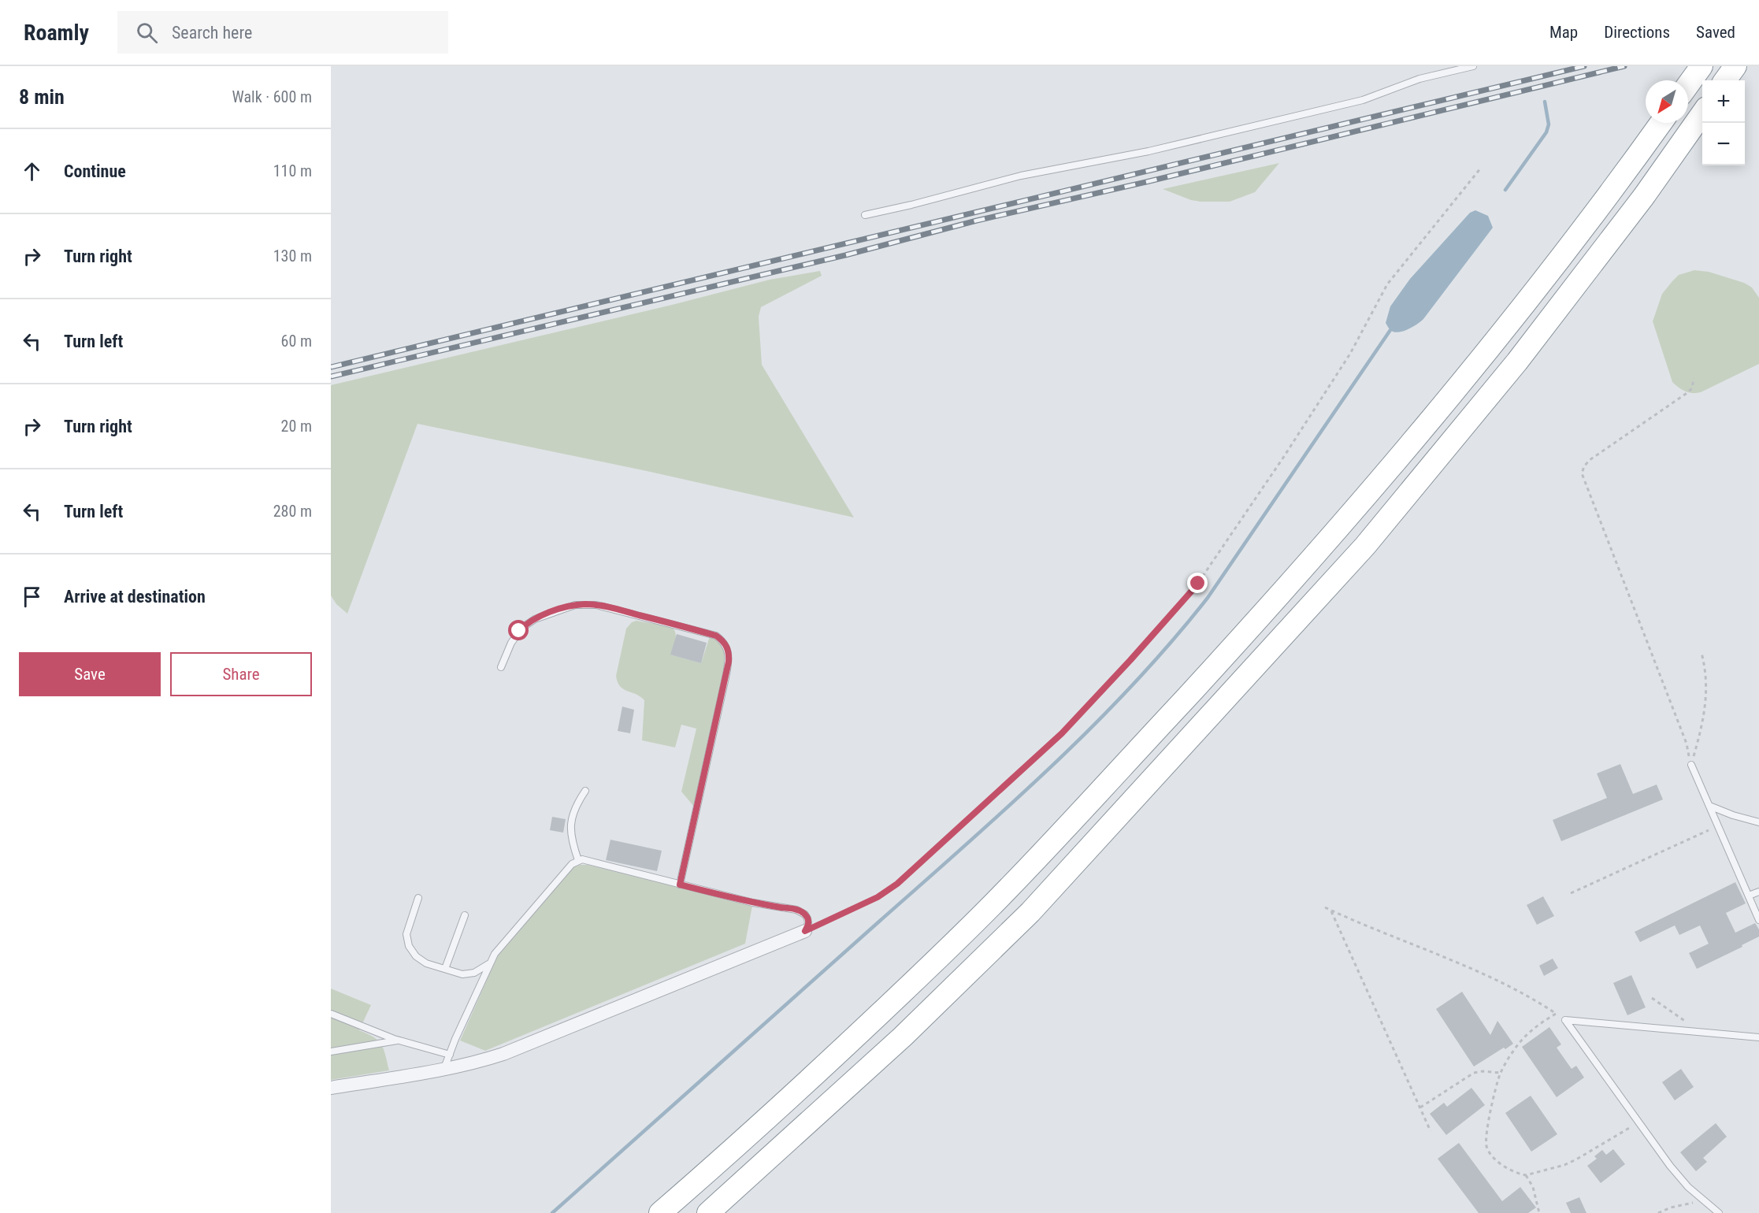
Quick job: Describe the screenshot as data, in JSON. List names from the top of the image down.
{
  "north": "bottom left",
  "page": {
    "header": "Roamly",
    "search": "Search here",
    "nav": ["Map", "Directions", "Saved"],
    "heading": ["8 min", "Walk · 600 m"],
    "map_buttons": ["+", "−"],
    "list": [
      ["Continue", "110 m"],
      ["Turn right", "130 m"],
      ["Turn left", "60 m"],
      ["Turn right", "20 m"],
      ["Turn left", "280 m"],
      "Arrive at destination"
    ],
    "buttons": ["Save", "Share"]
  }
}
